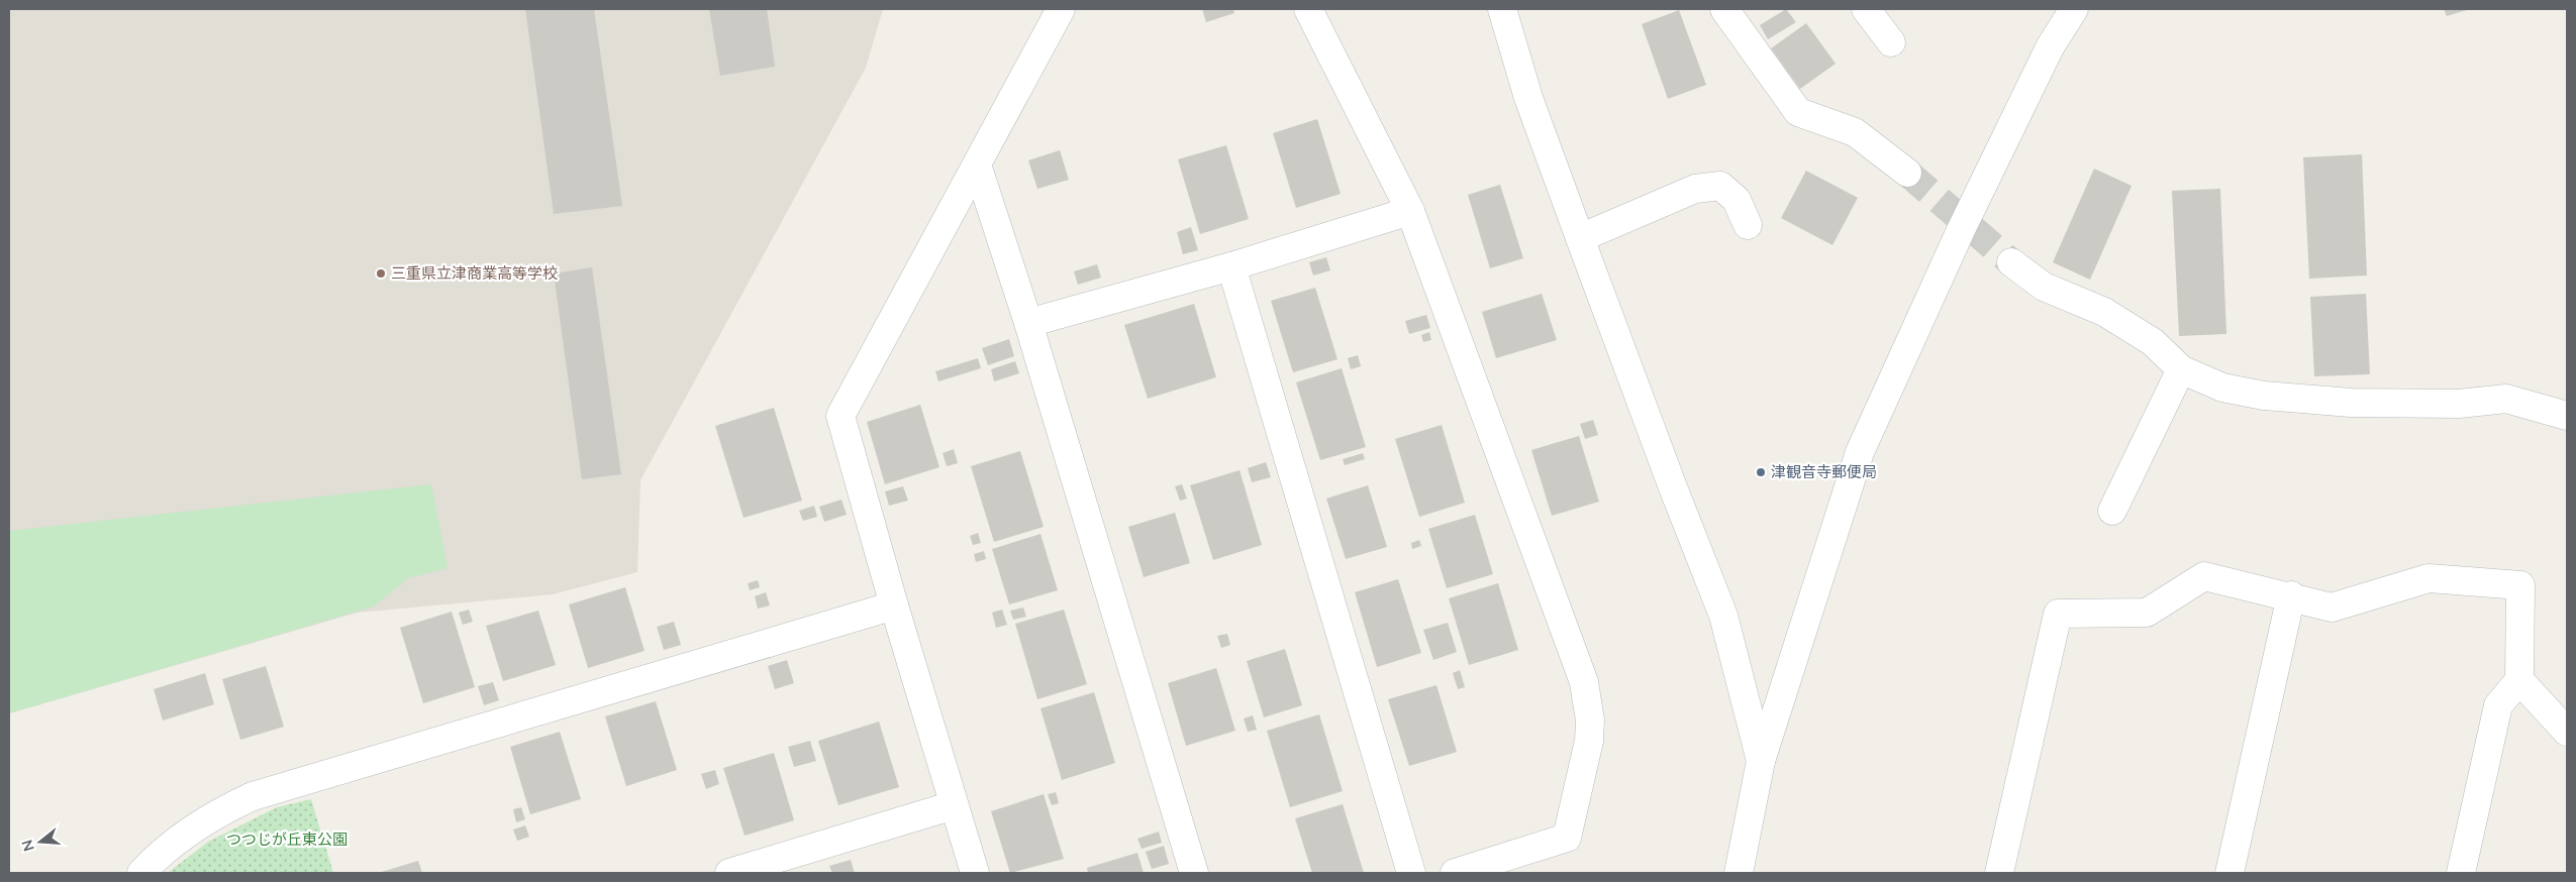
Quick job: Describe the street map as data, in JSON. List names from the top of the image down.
{
  "parks": ["つつじが丘東公園"],
  "places": ["三重県立津商業高等学校", "津観音寺郵便局"],
  "north": "left"
}
